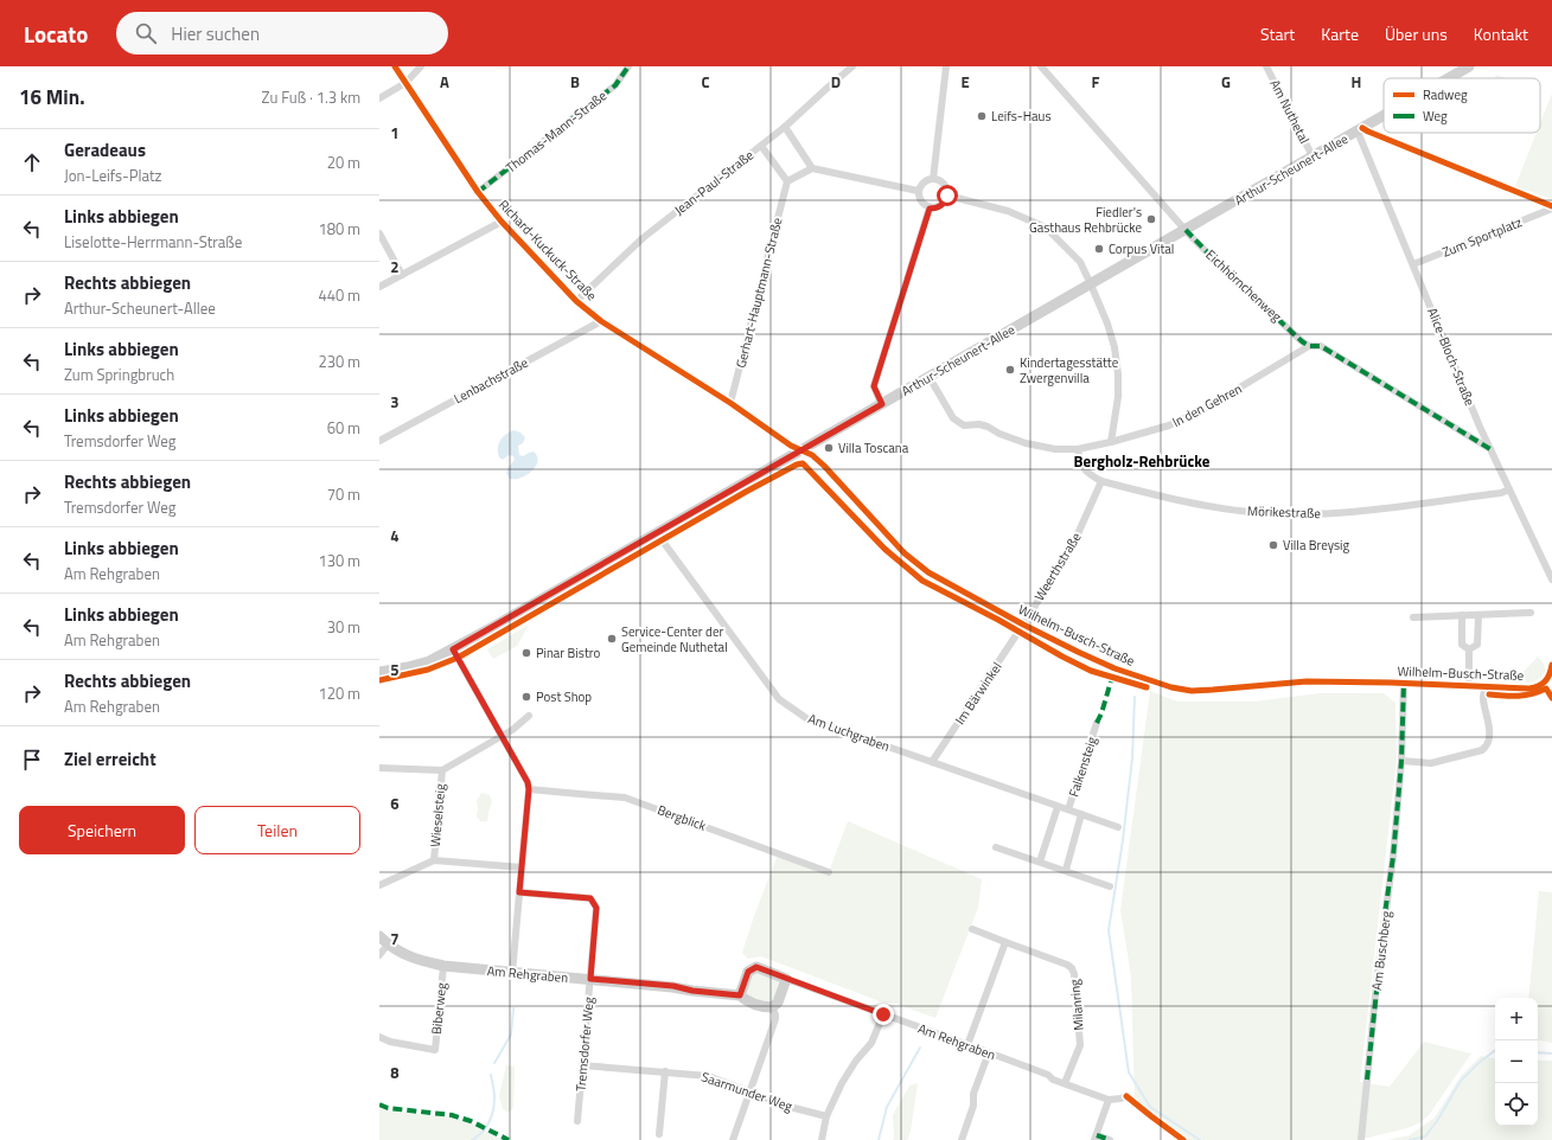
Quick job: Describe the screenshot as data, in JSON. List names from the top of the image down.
{
  "streets": {
    "main road": ["Arthur-Scheunert-Allee", "Am Rehgraben"],
    "street": [
      "Am Nuthetal",
      "Thomas-Mann-Straße",
      "Jean-Paul-Straße",
      "Zum Sportplatz",
      "Richard-Kuckuck-Straße",
      "Eichhörnchenweg",
      "Gerhart-Hauptmann-Straße",
      "Alice-Bloch-Straße",
      "Lenbachstraße",
      "In den Gehren",
      "Mörikestraße",
      "Weerthstraße",
      "Wilhelm-Busch-Straße",
      "Im Bärwinkel",
      "Am Luchgraben",
      "Falkensteig",
      "Wieselsteig",
      "Bergblick",
      "Am Buschberg",
      "Milanring",
      "Biberweg",
      "Tremsdorfer Weg",
      "Saarmunder Weg"
    ]
  },
  "crossings": [
    ["Am Nuthetal", "Arthur-Scheunert-Allee"],
    ["Thomas-Mann-Straße", "Richard-Kuckuck-Straße"],
    ["Arthur-Scheunert-Allee", "Richard-Kuckuck-Straße"],
    ["Arthur-Scheunert-Allee", "Eichhörnchenweg"],
    ["Arthur-Scheunert-Allee", "Alice-Bloch-Straße"],
    ["Arthur-Scheunert-Allee", "In den Gehren"],
    ["Arthur-Scheunert-Allee", "Wilhelm-Busch-Straße"],
    ["Arthur-Scheunert-Allee", "Am Luchgraben"],
    ["Jean-Paul-Straße", "Richard-Kuckuck-Straße"],
    ["Zum Sportplatz", "Alice-Bloch-Straße"],
    ["Richard-Kuckuck-Straße", "Gerhart-Hauptmann-Straße"],
    ["Richard-Kuckuck-Straße", "Lenbachstraße"],
    ["Richard-Kuckuck-Straße", "Wilhelm-Busch-Straße"],
    ["Eichhörnchenweg", "Alice-Bloch-Straße"],
    ["Eichhörnchenweg", "In den Gehren"],
    ["Alice-Bloch-Straße", "Mörikestraße"],
    ["In den Gehren", "Mörikestraße"],
    ["Mörikestraße", "Weerthstraße"],
    ["Weerthstraße", "Wilhelm-Busch-Straße"],
    ["Weerthstraße", "Im Bärwinkel"],
    ["Wilhelm-Busch-Straße", "Im Bärwinkel"],
    ["Wilhelm-Busch-Straße", "Am Buschberg"],
    ["Im Bärwinkel", "Am Luchgraben"],
    ["Am Luchgraben", "Falkensteig"],
    ["Am Rehgraben", "Milanring"],
    ["Am Rehgraben", "Biberweg"],
    ["Am Rehgraben", "Tremsdorfer Weg"],
    ["Tremsdorfer Weg", "Saarmunder Weg"]
  ],
  "districts": ["Bergholz-Rehbrücke"],
  "places": [
    "Leifs-Haus",
    "Fiedler's Gasthaus Rehbrücke",
    "Corpus Vital",
    "Kindertagesstätte Zwergenvilla",
    "Villa Toscana",
    "Villa Breysig",
    "Service-Center der Gemeinde Nuthetal",
    "Pinar Bistro",
    "Post Shop"
  ],
  "legend": ["Radweg", "Weg"],
  "page": {
    "header": "Locato",
    "search": "Hier suchen",
    "nav": [
      "Start",
      "Karte",
      "Über uns",
      "Kontakt"
    ],
    "heading": ["16 Min.", "Zu Fuß · 1.3 km"],
    "list": [
      ["Geradeaus", "Jon-Leifs-Platz", "20 m"],
      ["Links abbiegen", "Liselotte-Herrmann-Straße", "180 m"],
      ["Rechts abbiegen", "Arthur-Scheunert-Allee", "440 m"],
      ["Links abbiegen", "Zum Springbruch", "230 m"],
      ["Links abbiegen", "Tremsdorfer Weg", "60 m"],
      ["Rechts abbiegen", "Tremsdorfer Weg", "70 m"],
      ["Links abbiegen", "Am Rehgraben", "130 m"],
      ["Links abbiegen", "Am Rehgraben", "30 m"],
      ["Rechts abbiegen", "Am Rehgraben", "120 m"],
      "Ziel erreicht"
    ],
    "buttons": ["Speichern", "Teilen"],
    "map_buttons": ["+", "−"]
  },
  "grid": {
    "columns": [
      "A",
      "B",
      "C",
      "D",
      "E",
      "F",
      "G",
      "H"
    ],
    "rows": [
      "1",
      "2",
      "3",
      "4",
      "5",
      "6",
      "7",
      "8"
    ]
  }
}
